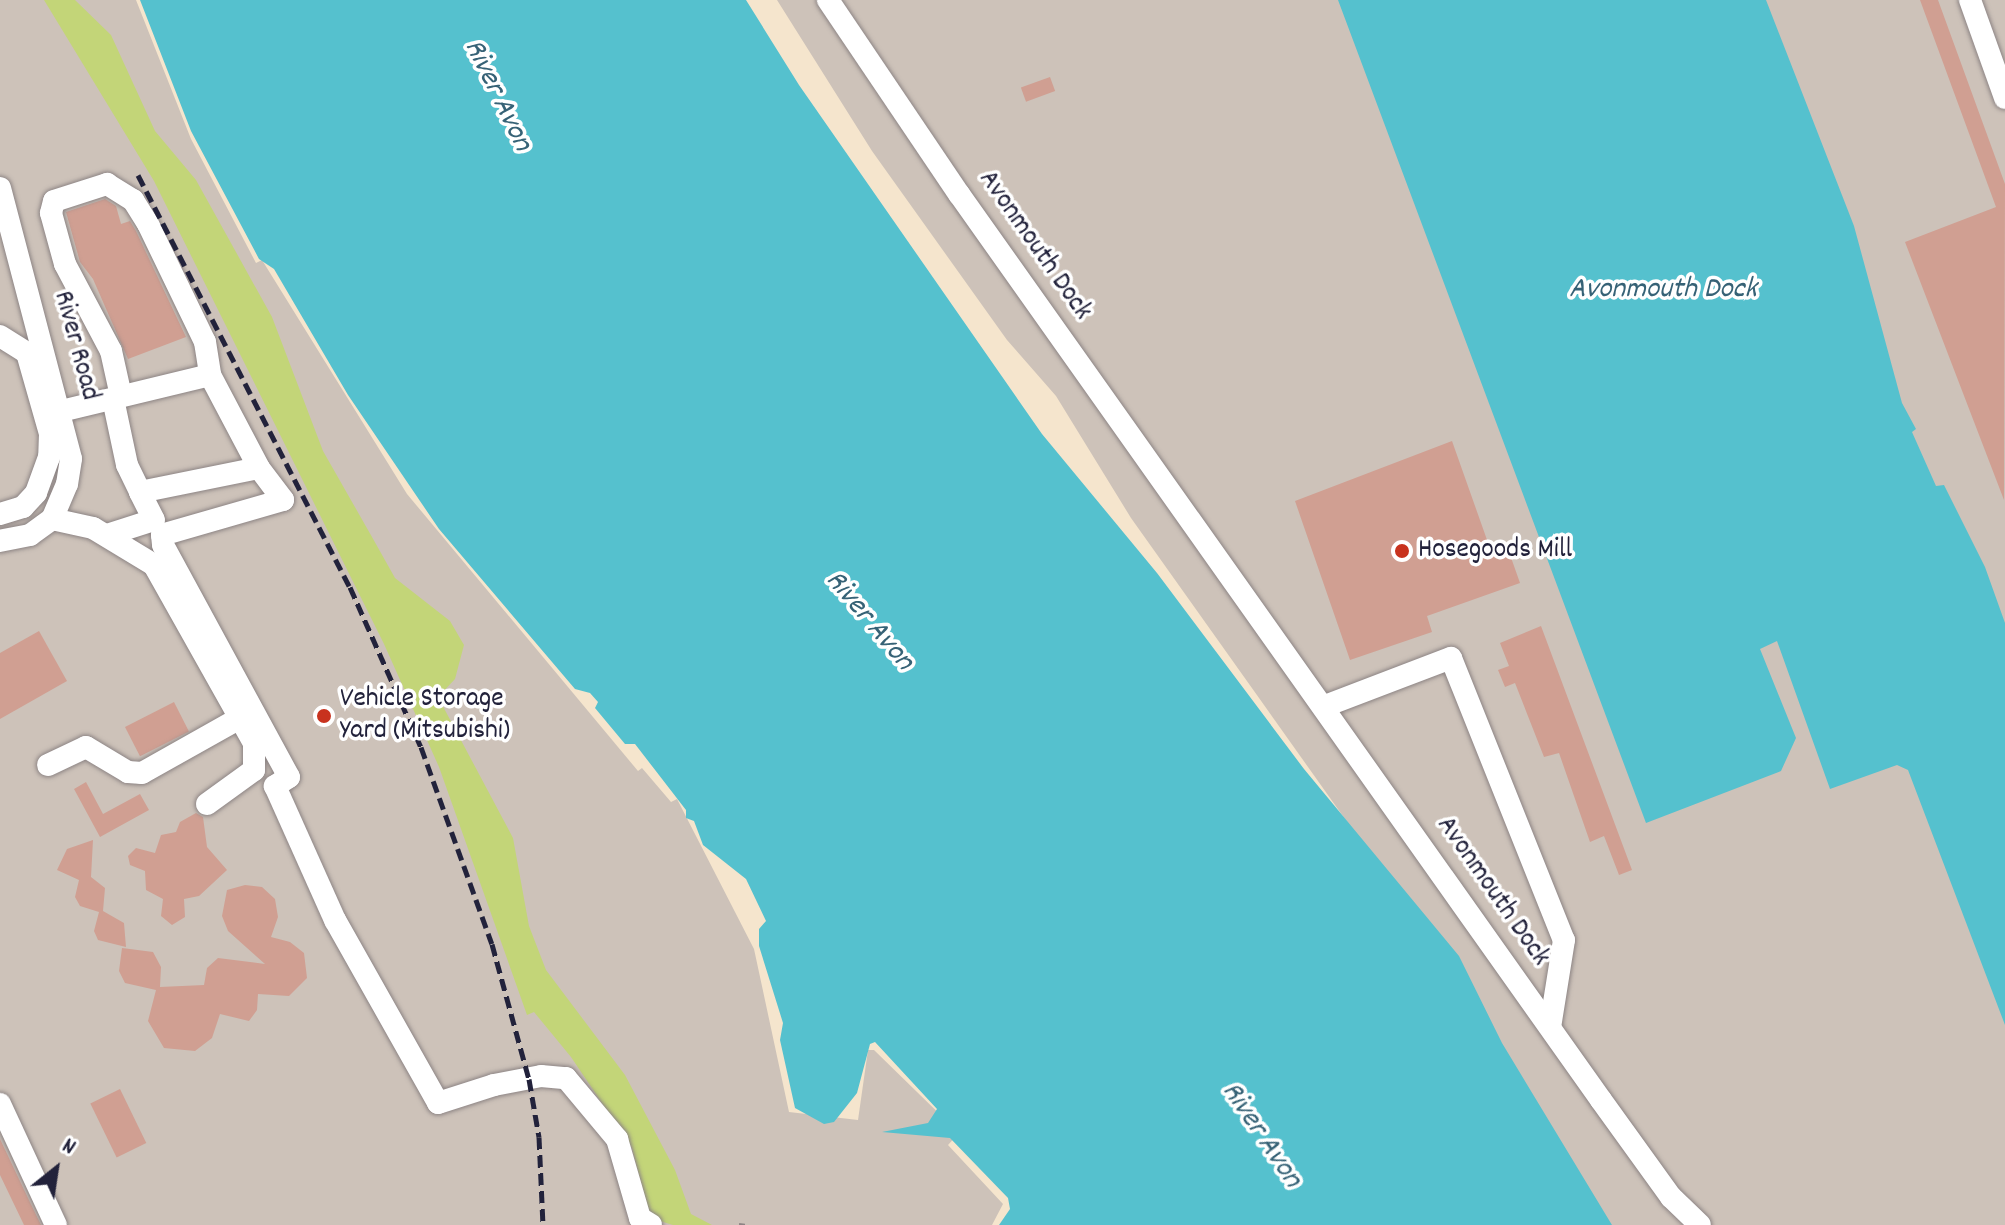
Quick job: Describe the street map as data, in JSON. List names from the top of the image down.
{
  "streets": {
    "lane": ["Avonmouth Dock", "River Road"]
  },
  "water": ["River Avon", "Avonmouth Dock"],
  "places": ["Hosegoods Mill", "Vehicle Storage Yard (Mitsubishi)"],
  "north": "top right"
}
